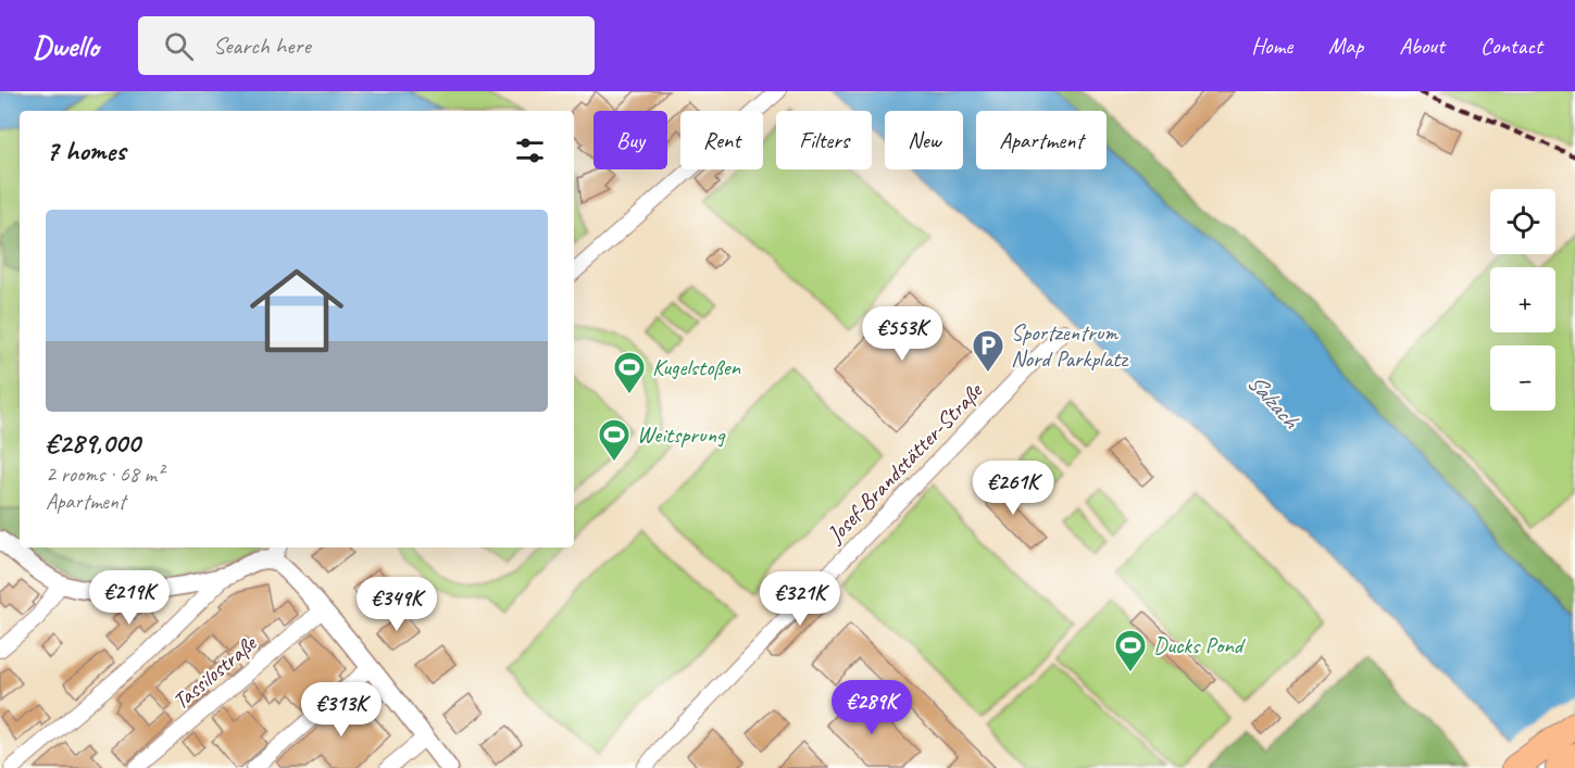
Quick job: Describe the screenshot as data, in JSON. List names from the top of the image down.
{
  "streets": {
    "street": ["Josef-Brandstätter-Straße", "Tassilostraße"]
  },
  "water": ["Salzach"],
  "places": {
    "parking": ["Sportzentrum Nord Parkplatz"],
    "sports": ["Kugelstoßen", "Weitsprung", "Ducks Pond"]
  },
  "page": {
    "header": "Dwello",
    "search": "Search here",
    "nav": [
      "Home",
      "Map",
      "About",
      "Contact"
    ],
    "chip": [
      "Buy",
      "Rent",
      "Filters",
      "New",
      "Apartment"
    ],
    "heading": "7 homes",
    "map_buttons": ["+", "−"],
    "list": [
      {
        "name": "€289,000",
        "note": "2 rooms · 68 m² · Apartment"
      }
    ],
    "price": [
      "€553K",
      "€261K",
      "€219K",
      "€321K",
      "€349K",
      "€289K",
      "€313K"
    ]
  }
}
